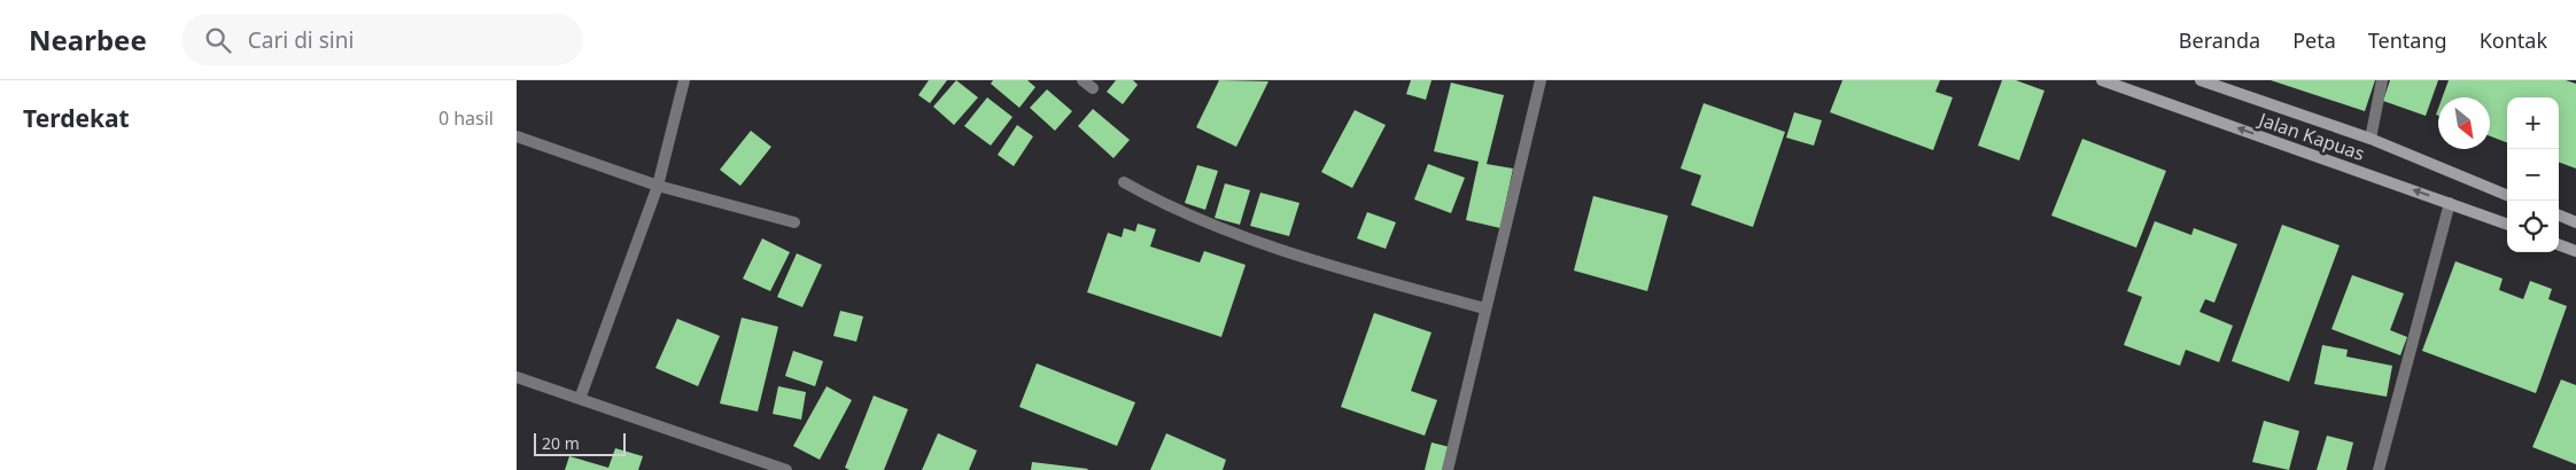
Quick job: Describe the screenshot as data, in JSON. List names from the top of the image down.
{
  "streets": {
    "street": ["Jalan Kapuas"]
  },
  "scale_bar": "20 m",
  "north": "bottom right",
  "page": {
    "header": "Nearbee",
    "search": "Cari di sini",
    "nav": [
      "Beranda",
      "Peta",
      "Tentang",
      "Kontak"
    ],
    "heading": ["Terdekat", "0 hasil"],
    "map_buttons": ["+", "−"],
    "scale": "20 m"
  }
}
